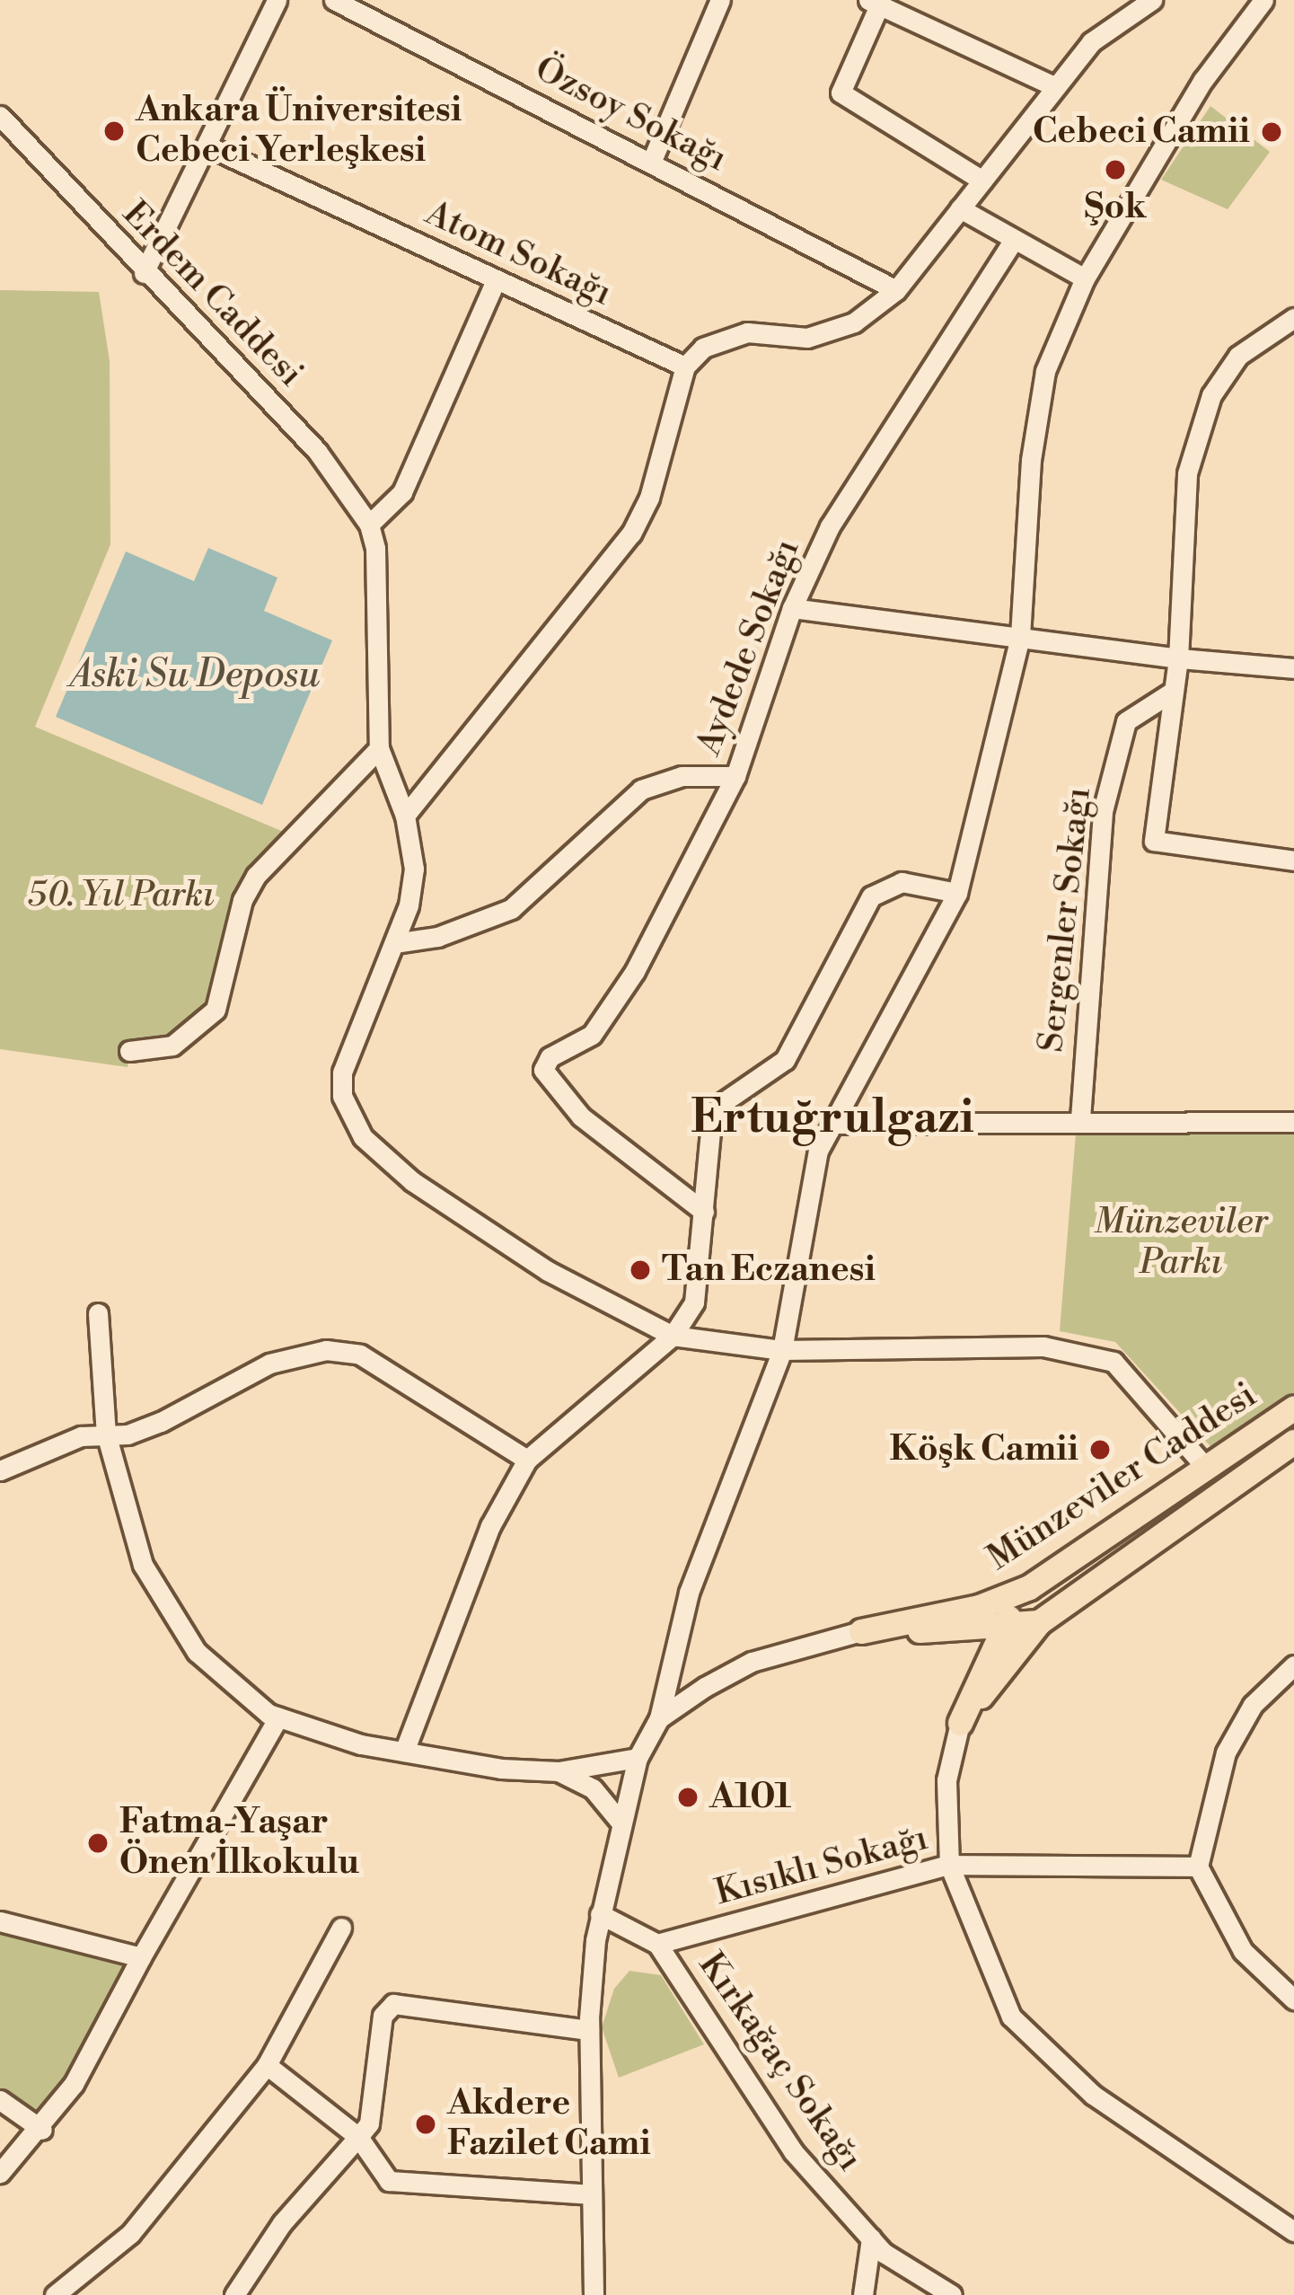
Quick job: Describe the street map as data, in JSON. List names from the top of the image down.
{
  "streets": {
    "main road": ["Münzeviler Caddesi"],
    "street": [
      "Özsoy Sokağı",
      "Atom Sokağı",
      "Erdem Caddesi",
      "Aydede Sokağı",
      "Sergenler Sokağı",
      "Kısıklı Sokağı",
      "Kırkağaç Sokağı"
    ]
  },
  "crossings": [
    ["Kısıklı Sokağı", "Kırkağaç Sokağı"]
  ],
  "districts": ["Ertuğrulgazi"],
  "water": ["Aski Su Deposu"],
  "parks": ["50. Yıl Parkı", "Münzeviler Parkı"],
  "places": [
    "Ankara Üniversitesi Cebeci Yerleşkesi",
    "Cebeci Camii",
    "Şok",
    "Tan Eczanesi",
    "Köşk Camii",
    "A101",
    "Fatma-Yaşar Önen İlkokulu",
    "Akdere Fazilet Cami"
  ]
}
